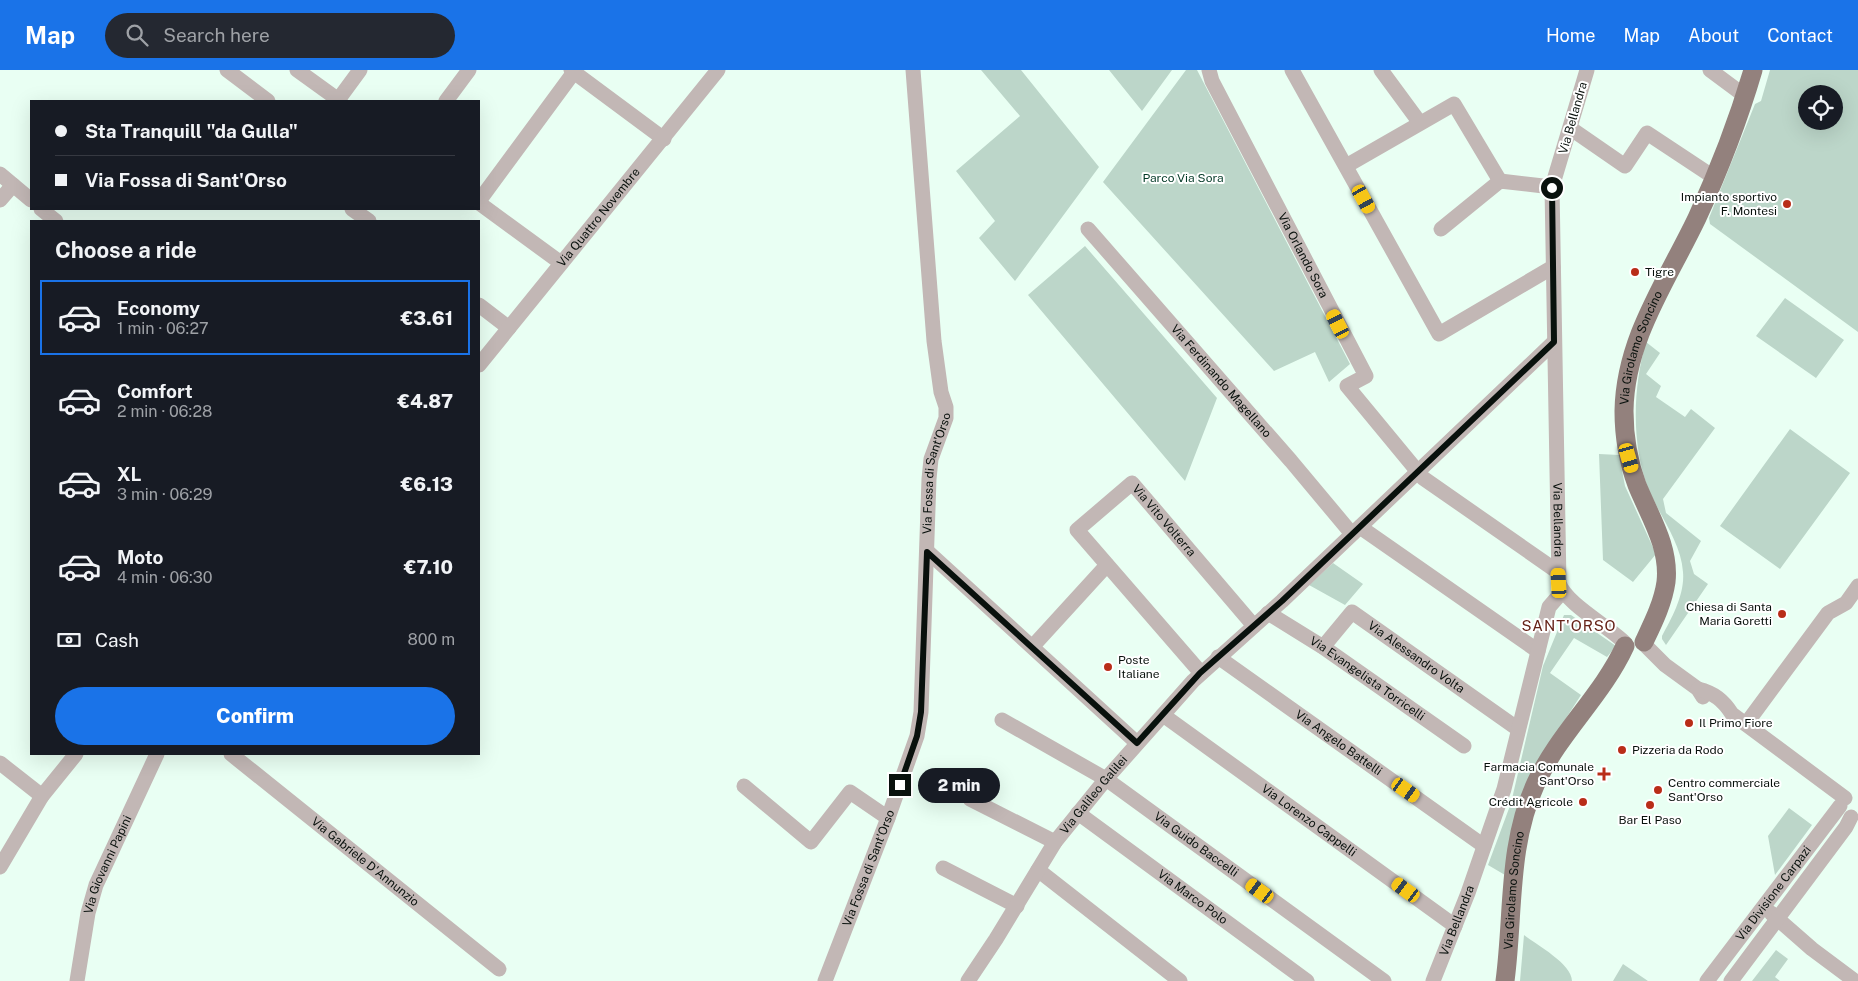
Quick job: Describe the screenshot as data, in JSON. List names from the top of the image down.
{
  "streets": {
    "main road": ["Via Girolamo Soncino"],
    "street": [
      "Via Bellandra",
      "Via Quattro Novembre",
      "Via Orlando Sora",
      "Via Ferdinando Magellano",
      "Via Fossa di Sant'Orso",
      "Via Vito Volterra",
      "Via Alessandro Volta",
      "Via Evangelista Torricelli",
      "Via Angelo Battelli",
      "Via Galileo Galilei",
      "Via Lorenzo Cappelli",
      "Via Guido Baccelli",
      "Via Gabriele D'Annunzio",
      "Via Giovanni Papini",
      "Via Divisione Carpazi",
      "Via Marco Polo"
    ]
  },
  "crossings": [
    ["Via Bellandra", "Via Ferdinando Magellano"],
    ["Via Bellandra", "Via Alessandro Volta"],
    ["Via Bellandra", "Via Angelo Battelli"],
    ["Via Bellandra", "Via Galileo Galilei"],
    ["Via Bellandra", "Via Lorenzo Cappelli"],
    ["Via Orlando Sora", "Via Galileo Galilei"],
    ["Via Ferdinando Magellano", "Via Galileo Galilei"],
    ["Via Vito Volterra", "Via Galileo Galilei"],
    ["Via Alessandro Volta", "Via Evangelista Torricelli"],
    ["Via Evangelista Torricelli", "Via Galileo Galilei"],
    ["Via Angelo Battelli", "Via Galileo Galilei"],
    ["Via Galileo Galilei", "Via Lorenzo Cappelli"],
    ["Via Galileo Galilei", "Via Guido Baccelli"],
    ["Via Galileo Galilei", "Via Marco Polo"]
  ],
  "districts": ["SANT'ORSO"],
  "parks": ["Parco Via Sora"],
  "places": {
    "other": [
      "Impianto sportivo F. Montesi",
      "Tigre",
      "Chiesa di Santa Maria Goretti",
      "Poste Italiane",
      "Il Primo Fiore",
      "Pizzeria da Rodo",
      "Centro commerciale Sant'Orso",
      "Crédit Agricole",
      "Bar El Paso"
    ],
    "health": ["Farmacia Comunale Sant'Orso"]
  },
  "page": {
    "header": "Map",
    "search": "Search here",
    "nav": [
      "Home",
      "Map",
      "About",
      "Contact"
    ],
    "banner": ["Sta Tranquill \"da Gulla\"", "Via Fossa di Sant'Orso"],
    "heading": "Choose a ride",
    "list": [
      {
        "name": "Economy",
        "note": "1 min · 06:27",
        "value": "€3.61"
      },
      {
        "name": "Comfort",
        "note": "2 min · 06:28",
        "value": "€4.87"
      },
      {
        "name": "XL",
        "note": "3 min · 06:29",
        "value": "€6.13"
      },
      {
        "name": "Moto",
        "note": "4 min · 06:30",
        "value": "€7.10"
      }
    ],
    "pay": ["Cash", "800 m"],
    "buttons": "Confirm",
    "bubble": "2 min"
  }
}
